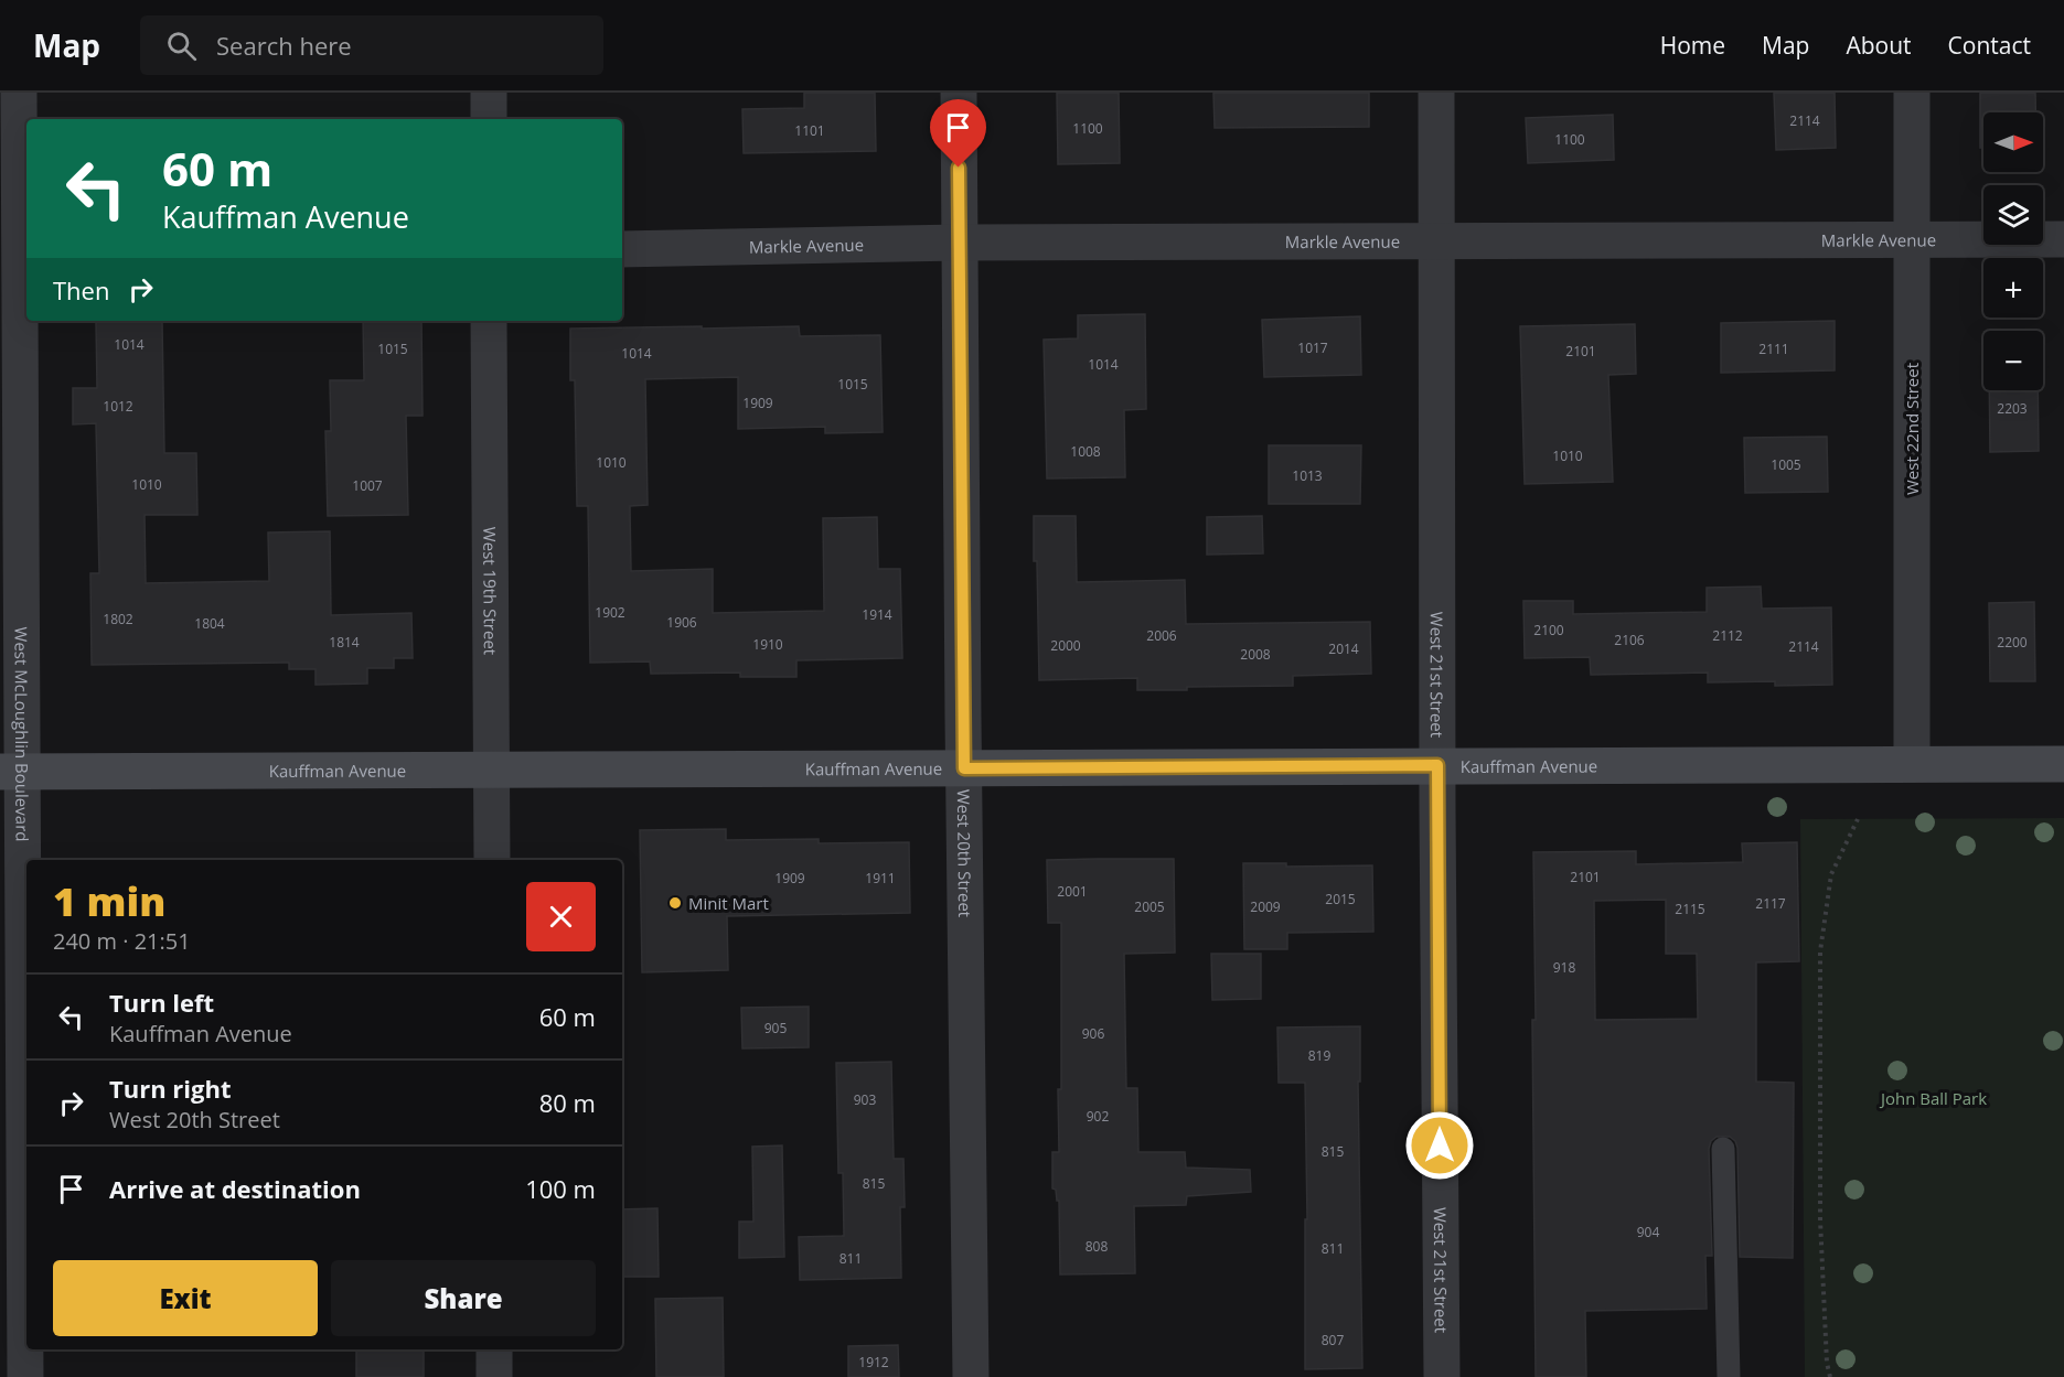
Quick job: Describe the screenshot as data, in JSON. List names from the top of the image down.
{
  "streets": {
    "street": [
      "Markle Avenue",
      "West 22nd Street",
      "West 19th Street",
      "West 21st Street",
      "West McLoughlin Boulevard",
      "Kauffman Avenue",
      "West 20th Street"
    ]
  },
  "crossings": [
    ["Markle Avenue", "West 22nd Street"],
    ["Markle Avenue", "West 21st Street"],
    ["Markle Avenue", "West 20th Street"],
    ["West 22nd Street", "Kauffman Avenue"],
    ["West 19th Street", "Kauffman Avenue"],
    ["West 21st Street", "Kauffman Avenue"],
    ["West McLoughlin Boulevard", "Kauffman Avenue"],
    ["Kauffman Avenue", "West 20th Street"]
  ],
  "parks": ["John Ball Park"],
  "places": ["Minit Mart"],
  "house_numbers": [
    "2114",
    "1100",
    "1101",
    "1100",
    "1014",
    "1017",
    "1015",
    "2111",
    "2101",
    "1014",
    "1014",
    "1015",
    "1909",
    "1012",
    "2203",
    "1008",
    "1010",
    "1010",
    "1005",
    "1013",
    "1010",
    "1007",
    "1902",
    "1914",
    "1802",
    "1906",
    "1804",
    "2100",
    "2006",
    "2112",
    "2106",
    "1814",
    "2200",
    "1910",
    "2000",
    "2114",
    "2014",
    "2008",
    "2101",
    "1909",
    "1911",
    "2001",
    "2015",
    "2117",
    "2005",
    "2009",
    "2115",
    "918",
    "905",
    "906",
    "819",
    "903",
    "902",
    "815",
    "815",
    "904",
    "808",
    "811",
    "811",
    "807",
    "1912"
  ],
  "north": "right",
  "page": {
    "header": "Map",
    "search": "Search here",
    "nav": [
      "Home",
      "Map",
      "About",
      "Contact"
    ],
    "map_buttons": ["+", "−"],
    "turn": ["60 m", "Kauffman Avenue"],
    "then": "Then",
    "heading": ["1 min", "240 m · 21:51"],
    "list": [
      {
        "name": "Turn left",
        "note": "Kauffman Avenue",
        "value": "60 m"
      },
      {
        "name": "Turn right",
        "note": "West 20th Street",
        "value": "80 m"
      },
      {
        "name": "Arrive at destination",
        "value": "100 m"
      }
    ],
    "buttons": ["Exit", "Share"]
  }
}
